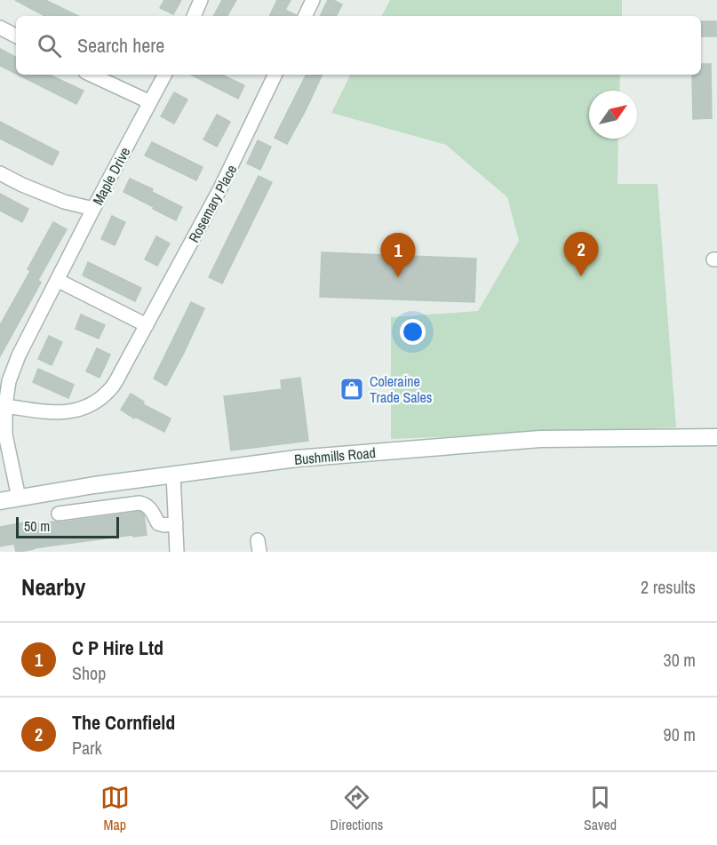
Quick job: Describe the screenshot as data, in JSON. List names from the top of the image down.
{
  "streets": {
    "main road": ["Bushmills Road"],
    "street": ["Maple Drive", "Rosemary Place"]
  },
  "crossings": [
    ["Maple Drive", "Rosemary Place"]
  ],
  "places": {
    "shop": ["Coleraine Trade Sales"]
  },
  "scale_bar": "50 m",
  "north": "top right",
  "page": {
    "search": "Search here",
    "pins": ["2", "1"],
    "scale": "50 m",
    "heading": ["Nearby", "2 results"],
    "list": [
      {
        "mark": "1",
        "name": "C P Hire Ltd",
        "note": "Shop",
        "value": "30 m"
      },
      {
        "mark": "2",
        "name": "The Cornfield",
        "note": "Park",
        "value": "90 m"
      }
    ],
    "nav": ["Map", "Directions", "Saved"]
  }
}
